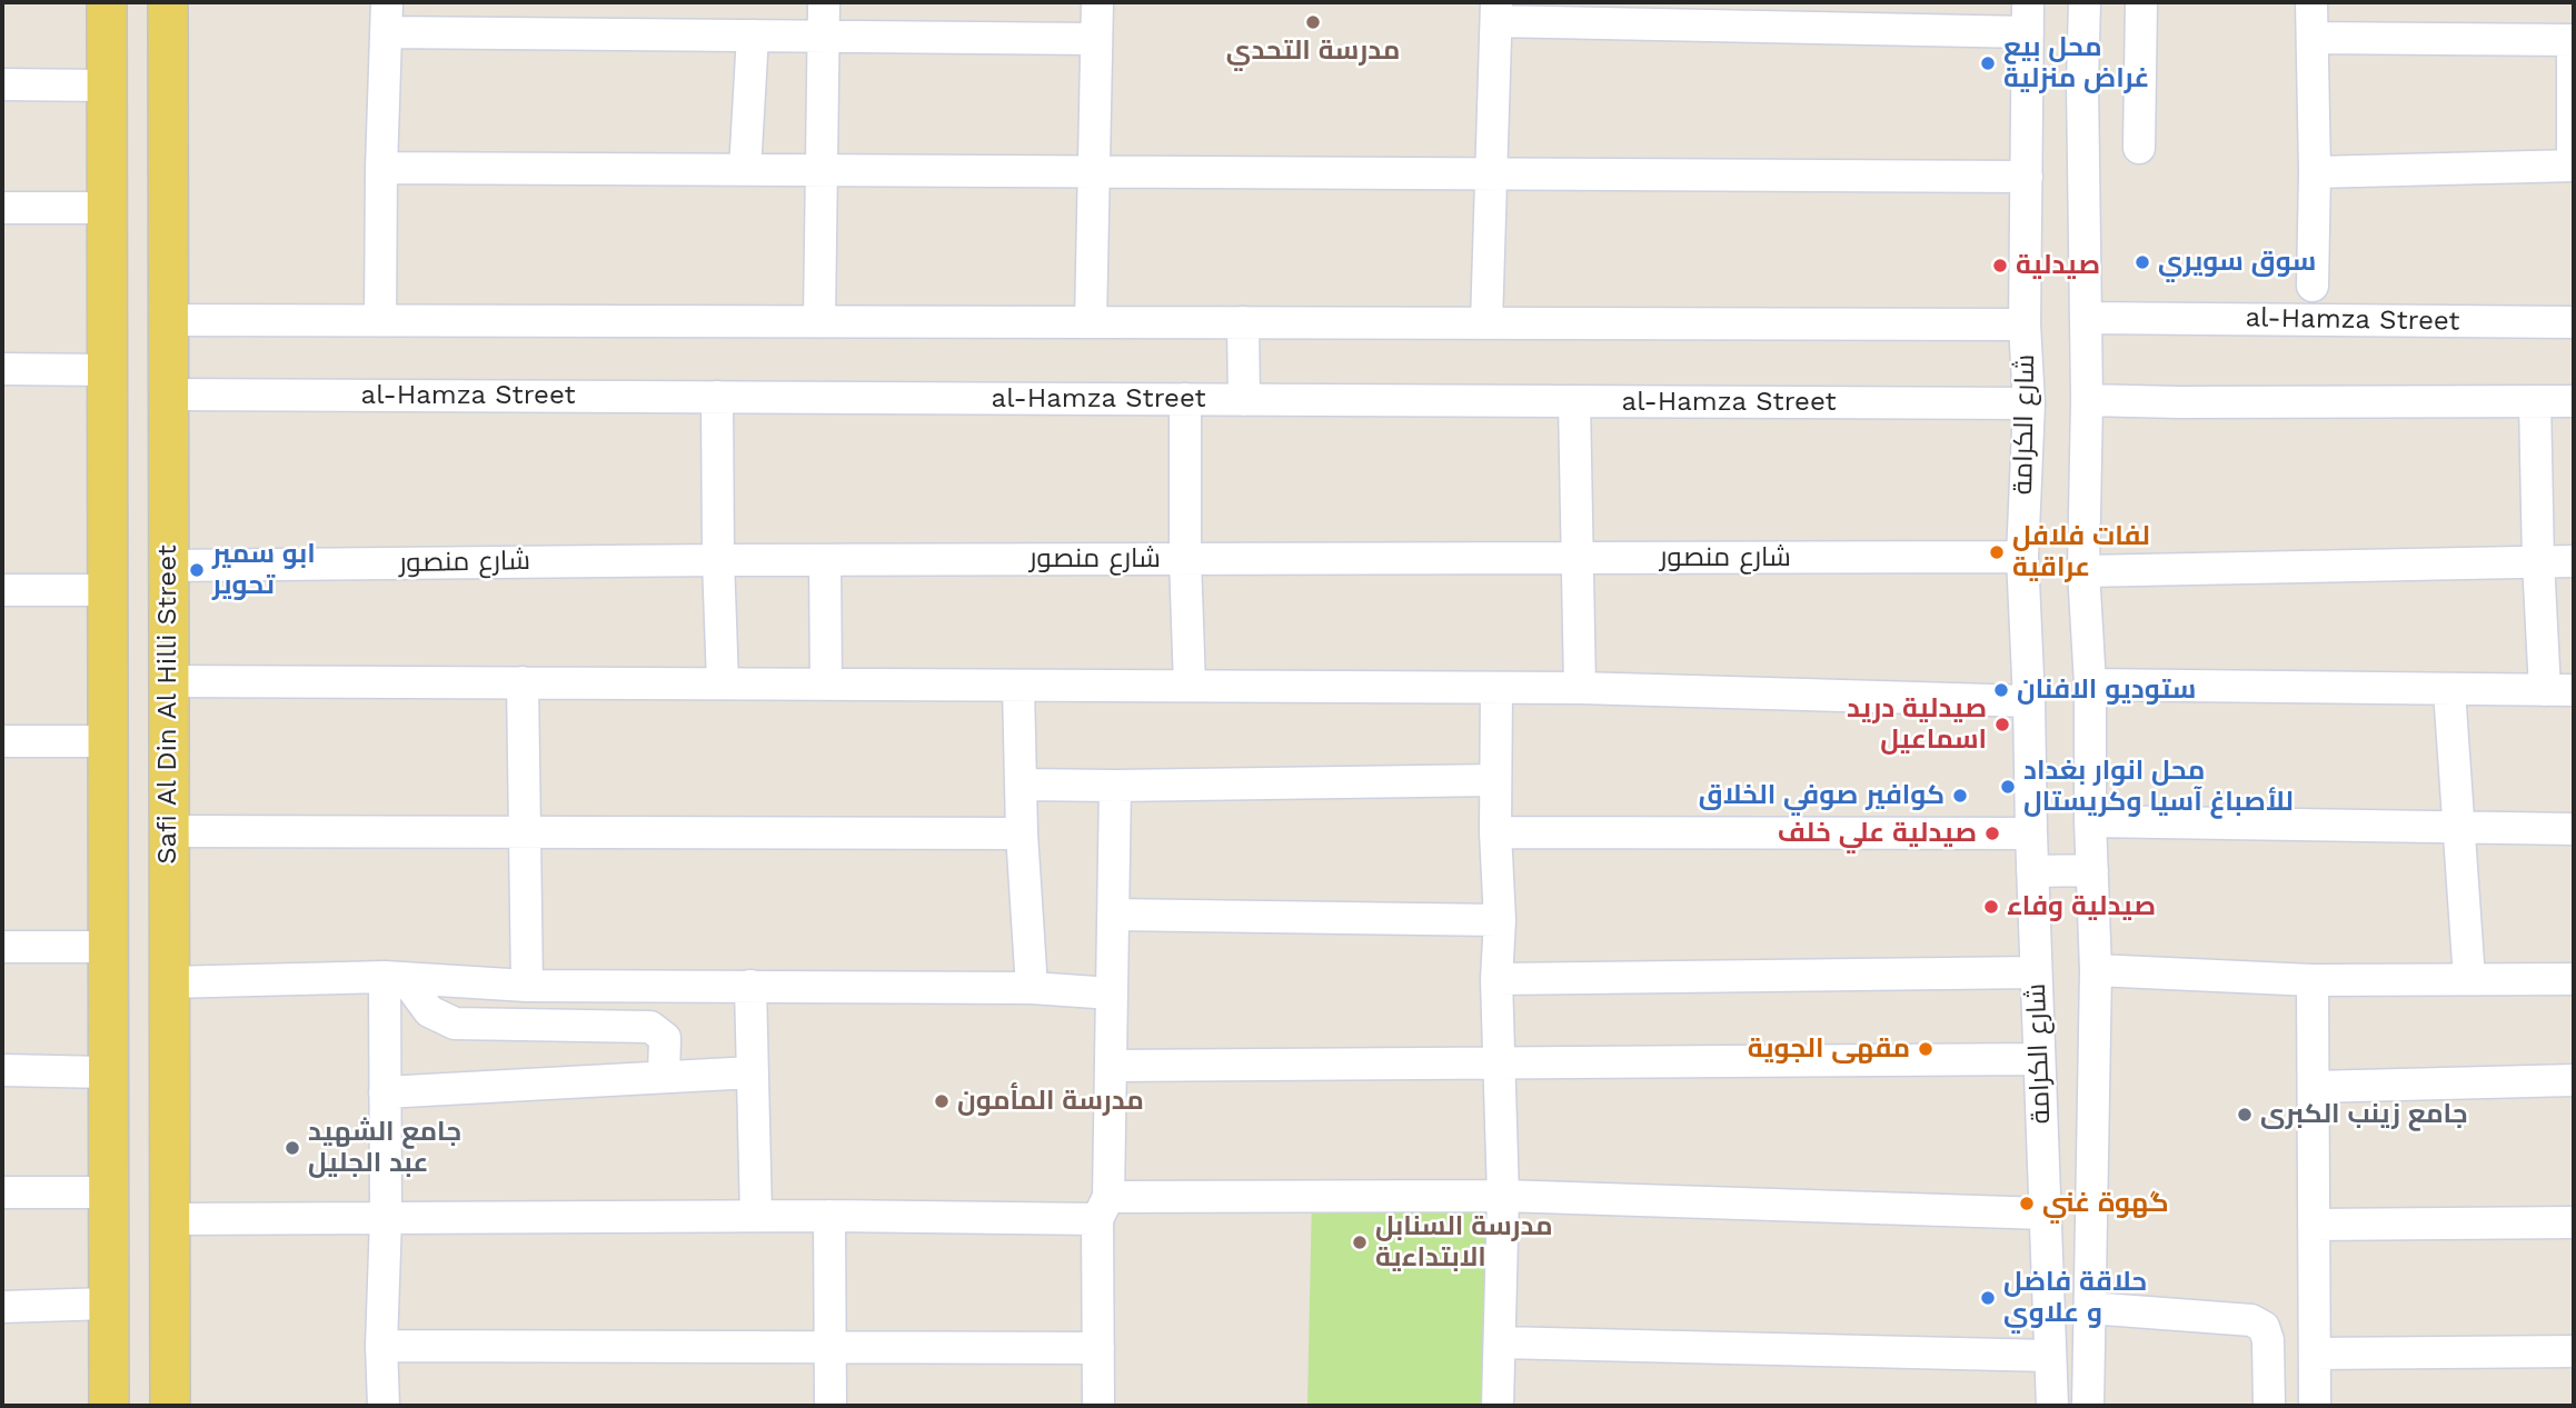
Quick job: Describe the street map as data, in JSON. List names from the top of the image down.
{
  "streets": {
    "main road": ["Safi Al Din Al Hilli Street"],
    "street": ["al-Hamza Street", "شارع الكرامة", "شارع منصور"]
  },
  "crossings": [
    ["al-Hamza Street", "شارع الكرامة"],
    ["al-Hamza Street", "Safi Al Din Al Hilli Street"],
    ["شارع الكرامة", "شارع منصور"],
    ["شارع منصور", "Safi Al Din Al Hilli Street"]
  ],
  "places": [
    "مدرسة التحدي",
    "محل بيع غراض منزلية",
    "سوق سويري",
    "صيدلية",
    "لفات فلافل عراقية",
    "ابو سمير تحوير",
    "ستوديو الافنان",
    "صيدلية دريد اسماعيل",
    "محل انوار بغداد للأصباغ آسيا وكريستال",
    "كوافير صوفي الخلاق",
    "صيدلية علي خلف",
    "صيدلية وفاء",
    "مقهى الجوية",
    "مدرسة المأمون",
    "جامع زينب الكبرى",
    "جامع الشهيد عبد الجليل",
    "گهوة غني",
    "مدرسة السنابل الابتداءية",
    "حلاقة فاضل و علاوي"
  ]
}
